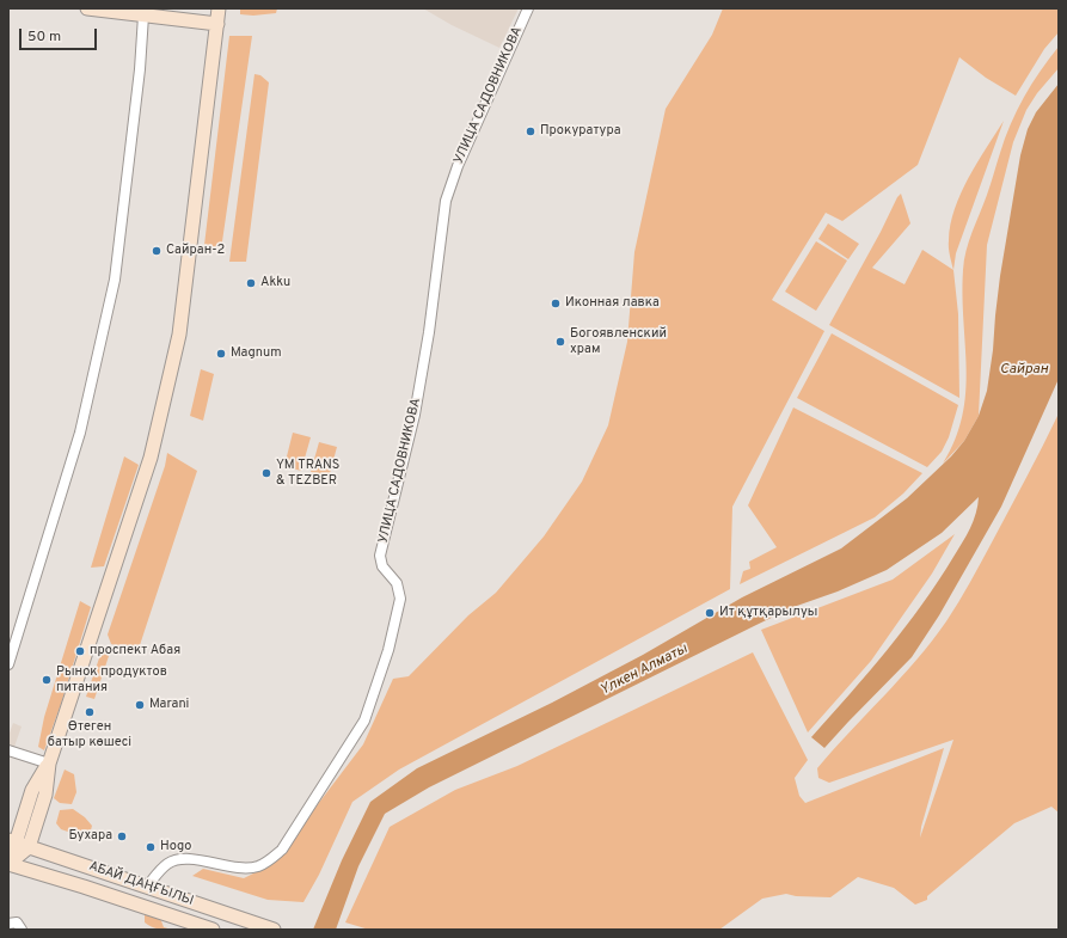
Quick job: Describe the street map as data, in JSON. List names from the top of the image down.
{
  "streets": {
    "main road": ["АБАЙ ДАҢҒЫЛЫ"],
    "street": ["УЛИЦА САДОВНИКОВА"]
  },
  "crossings": [
    ["УЛИЦА САДОВНИКОВА", "АБАЙ ДАҢҒЫЛЫ"]
  ],
  "water": ["Сайран", "Үлкен Алматы"],
  "places": [
    "Прокуратура",
    "Сайран-2",
    "Akku",
    "Иконная лавка",
    "Богоявленский храм",
    "Magnum",
    "YM TRANS & TEZBER",
    "Ит құтқарылуы",
    "проспект Абая",
    "Рынок продуктов питания",
    "Marani",
    "Өтеген батыр көшесі",
    "Бухара",
    "Hogo"
  ],
  "scale_bar": "50 m"
}
